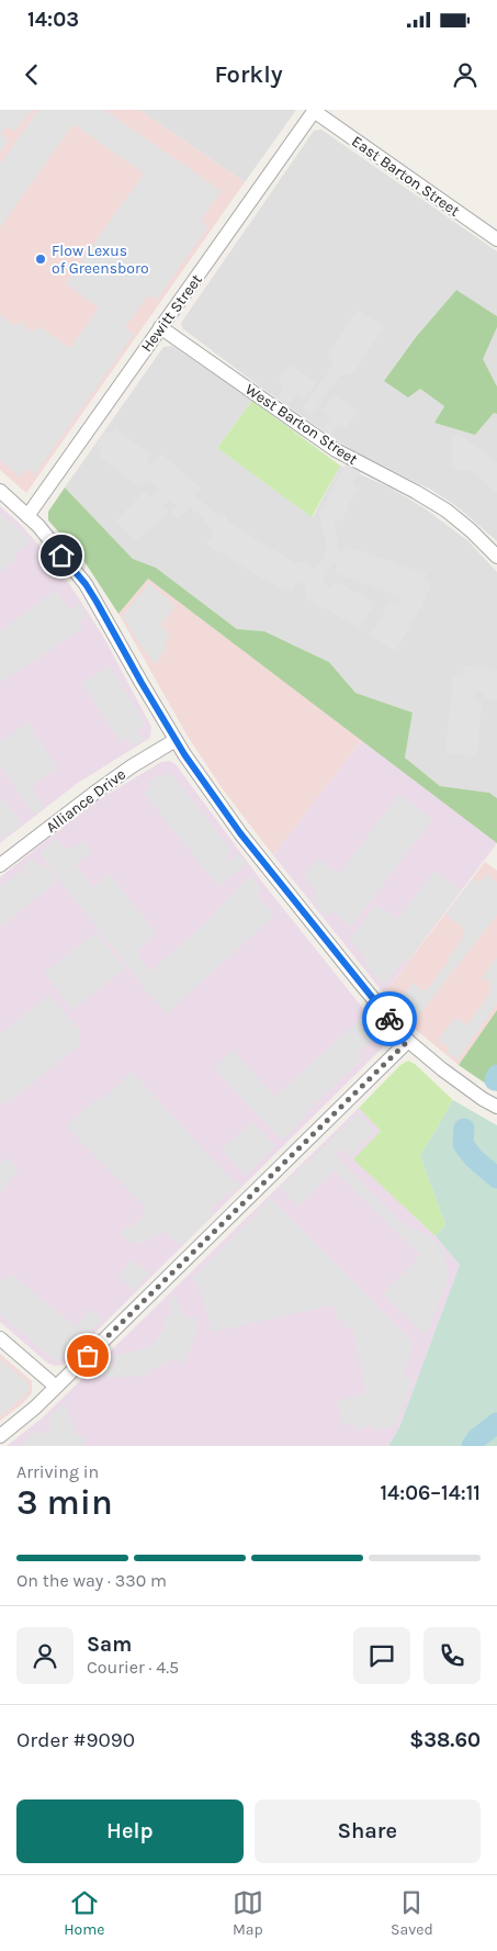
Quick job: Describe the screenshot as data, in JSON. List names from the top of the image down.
{
  "streets": {
    "street": [
      "East Barton Street",
      "Hewitt Street",
      "West Barton Street",
      "Alliance Drive"
    ]
  },
  "crossings": [
    ["East Barton Street", "Hewitt Street"],
    ["Hewitt Street", "West Barton Street"]
  ],
  "places": ["Flow Lexus of Greensboro"],
  "page": {
    "status": "14:03",
    "header": "Forkly",
    "heading": ["3 min", "Arriving in", "14:06–14:11"],
    "panel": [
      "Sam",
      "Courier · 4.5",
      "Order #9090",
      "$38.60"
    ],
    "bar": "On the way · 330 m",
    "buttons": ["Help", "Share"],
    "tabs": ["Home", "Map", "Saved"]
  }
}
